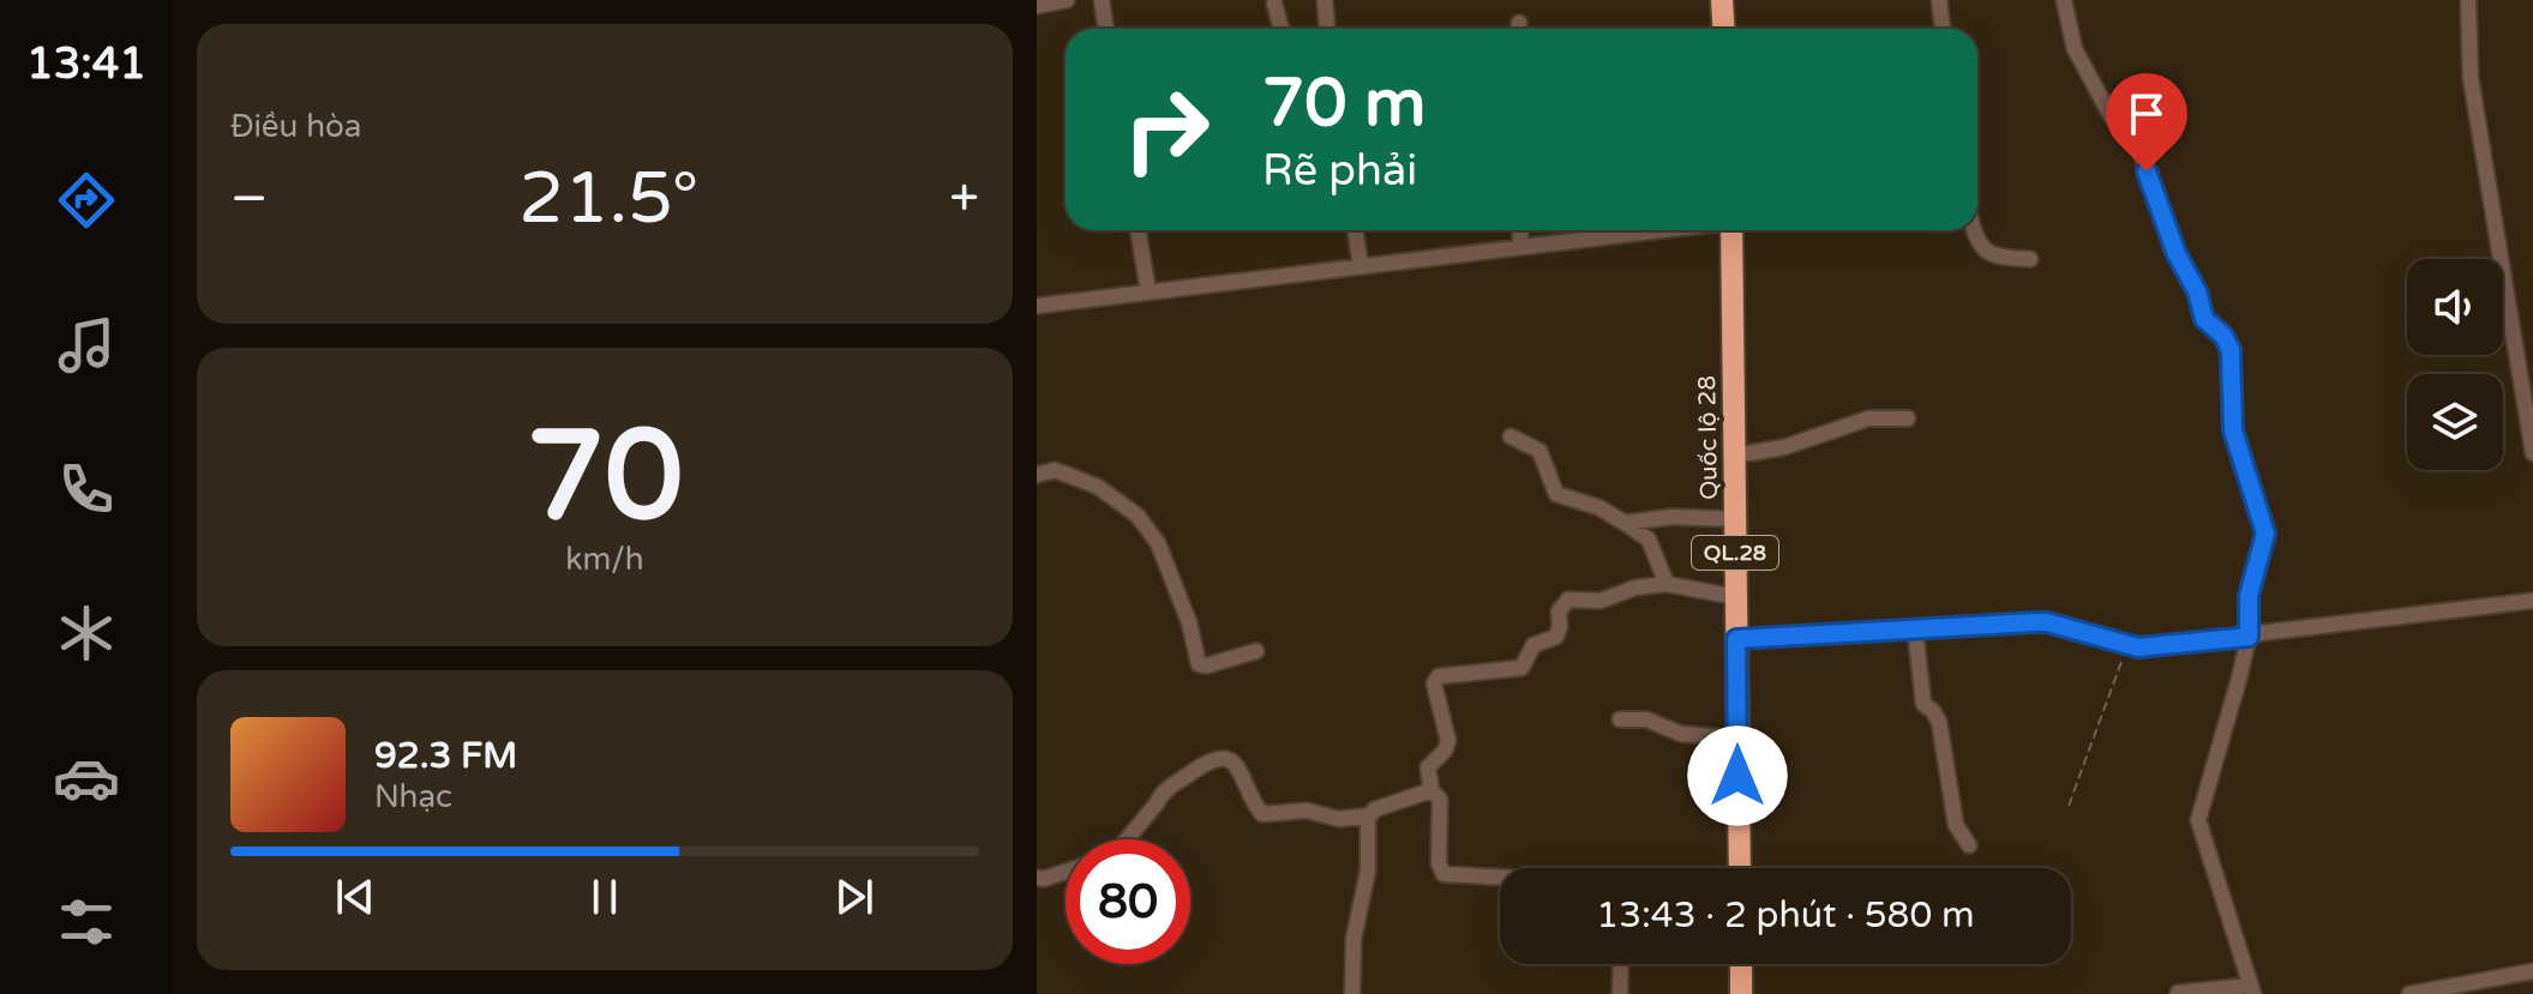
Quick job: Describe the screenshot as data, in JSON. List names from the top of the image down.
{
  "streets": {
    "highway": ["Quốc lộ 28", "QL.28"]
  },
  "page": {
    "tabs": "13:41",
    "tile": [
      "Điều hòa",
      ["70", "km/h"]
    ],
    "turn": ["70 m", "Rẽ phải"],
    "heat": ["−", "21.5°", "+"],
    "song": ["92.3 FM", "Nhạc"],
    "limit": "80",
    "trip": "13:43 · 2 phút · 580 m"
  }
}
